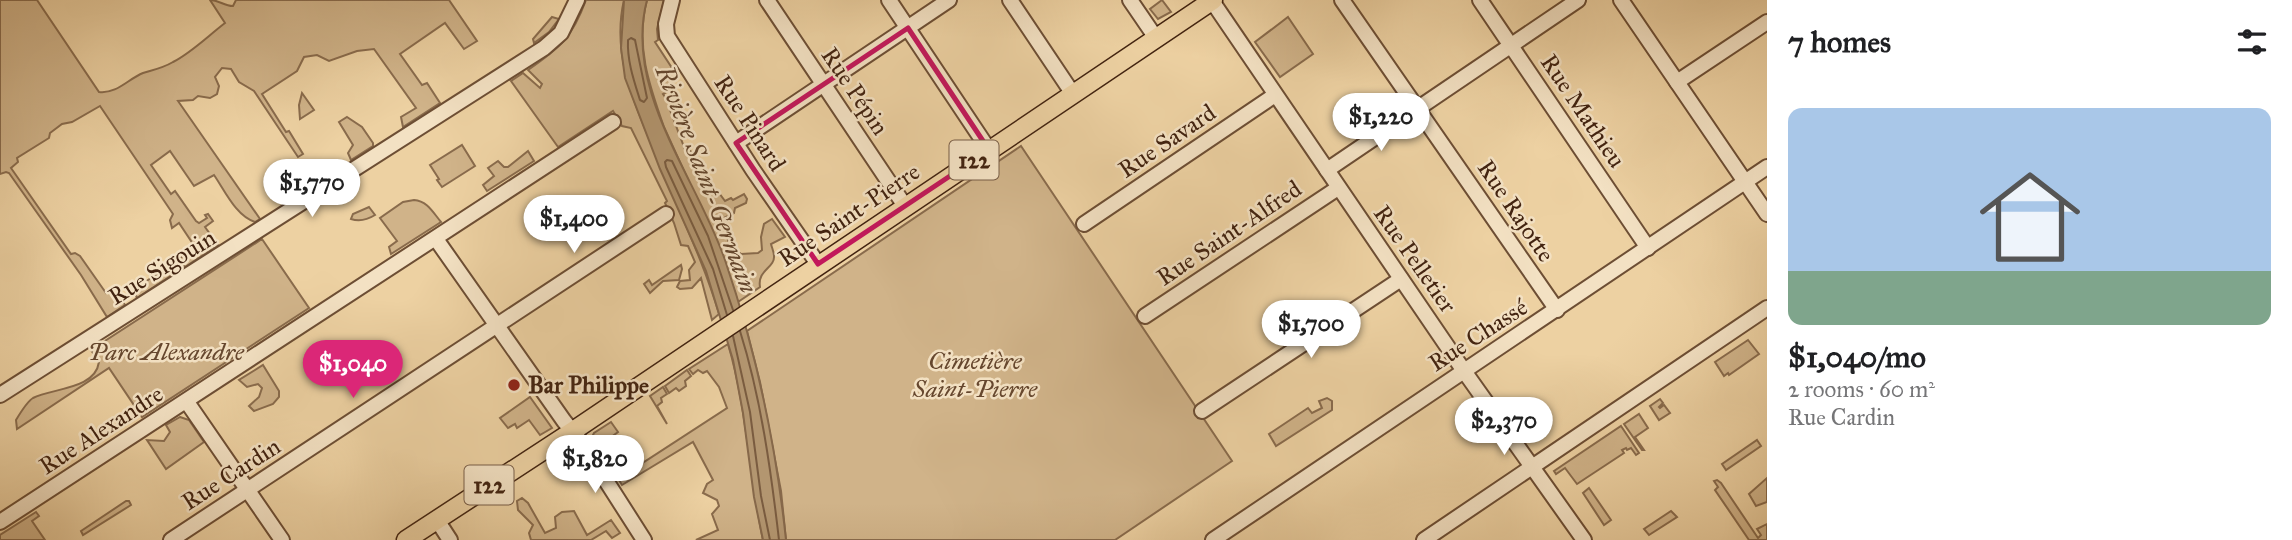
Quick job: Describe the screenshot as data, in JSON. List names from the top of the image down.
{
  "streets": {
    "main road": ["122", "Rue Saint-Pierre"],
    "street": [
      "Rue Pépin",
      "Rue Mathieu",
      "Rue Pinard",
      "Rue Savard",
      "Rue Rajotte",
      "Rue Saint-Alfred",
      "Rue Pelletier",
      "Rue Sigouin",
      "Rue Chassé",
      "Rue Alexandre",
      "Rue Cardin"
    ]
  },
  "crossings": [
    ["Rue Pépin", "Rue Saint-Pierre"],
    ["Rue Mathieu", "Rue Saint-Alfred"],
    ["Rue Mathieu", "Rue Chassé"],
    ["Rue Pinard", "Rue Saint-Pierre"],
    ["Rue Savard", "Rue Pelletier"],
    ["Rue Rajotte", "Rue Saint-Alfred"],
    ["Rue Rajotte", "Rue Chassé"],
    ["Rue Saint-Pierre", "Rue Pelletier"],
    ["Rue Saint-Alfred", "Rue Pelletier"],
    ["Rue Pelletier", "Rue Chassé"]
  ],
  "water": ["Rivière Saint-Germain"],
  "parks": ["Parc Alexandre", "Cimetière Saint-Pierre"],
  "places": ["Bar Philippe"],
  "page": {
    "heading": "7 homes",
    "list": [
      {
        "name": "$1,040/mo",
        "note": "2 rooms · 60 m² · Rue Cardin"
      }
    ],
    "price": [
      "$1,220",
      "$1,770",
      "$1,400",
      "$1,700",
      "$1,040",
      "$2,370",
      "$1,820"
    ]
  }
}
